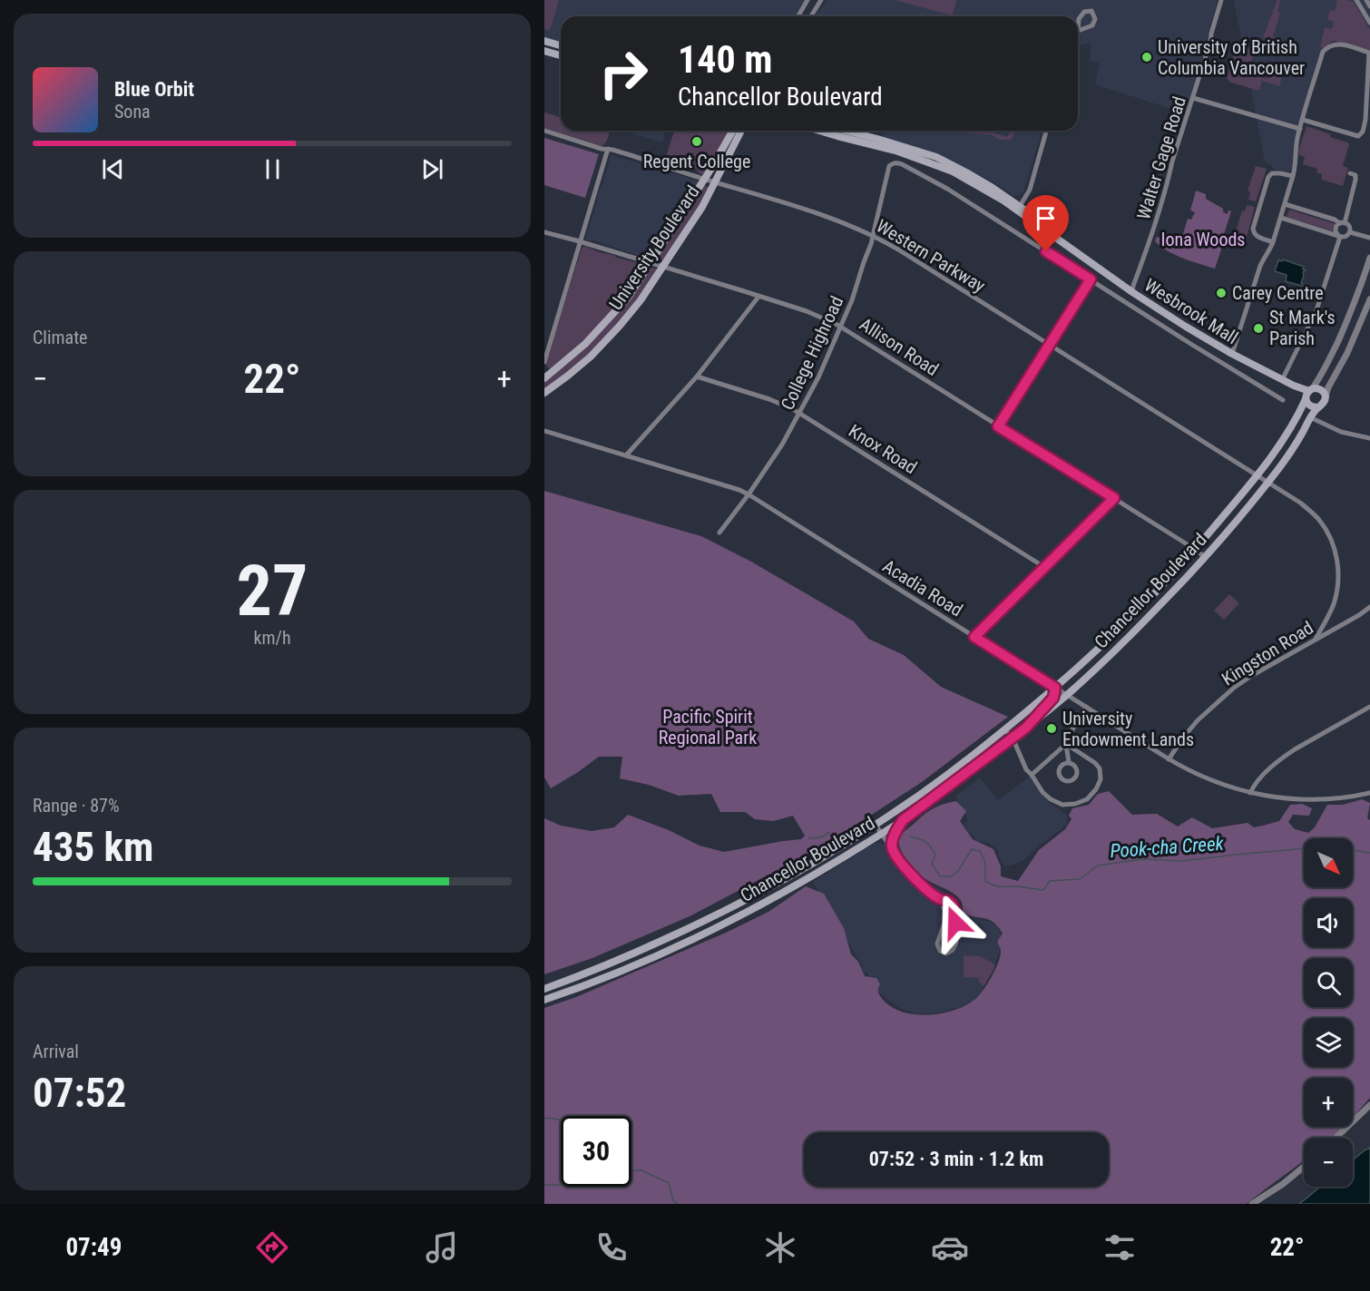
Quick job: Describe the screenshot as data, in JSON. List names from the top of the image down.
{
  "streets": {
    "main road": ["University Boulevard", "Wesbrook Mall", "Chancellor Boulevard"],
    "street": [
      "Walter Gage Road",
      "Western Parkway",
      "Allison Road",
      "College Highroad",
      "Knox Road",
      "Acadia Road",
      "Kingston Road"
    ]
  },
  "crossings": [
    ["Walter Gage Road", "Wesbrook Mall"],
    ["University Boulevard", "Western Parkway"],
    ["University Boulevard", "Allison Road"],
    ["Western Parkway", "College Highroad"],
    ["Western Parkway", "Chancellor Boulevard"],
    ["Western Parkway", "Kingston Road"],
    ["Wesbrook Mall", "Chancellor Boulevard"],
    ["Allison Road", "College Highroad"],
    ["Allison Road", "Chancellor Boulevard"],
    ["College Highroad", "Knox Road"],
    ["College Highroad", "Acadia Road"],
    ["Acadia Road", "Chancellor Boulevard"],
    ["Acadia Road", "Kingston Road"]
  ],
  "water": ["Pook-cha Creek"],
  "parks": ["Iona Woods", "Pacific Spirit Regional Park"],
  "places": [
    "University of British Columbia Vancouver",
    "Regent College",
    "Carey Centre",
    "St Mark's Parish",
    "University Endowment Lands"
  ],
  "north": "bottom right",
  "page": {
    "turn": ["140 m", "Chancellor Boulevard"],
    "song": ["Blue Orbit", "Sona"],
    "tile": [
      "Climate",
      ["27", "km/h"],
      ["Range · 87%", "435 km"],
      ["Arrival", "07:52"]
    ],
    "heat": ["−", "22°", "+"],
    "map_buttons": ["+", "−"],
    "limit": "30",
    "trip": "07:52 · 3 min · 1.2 km",
    "tabs": ["07:49", "22°"]
  }
}
